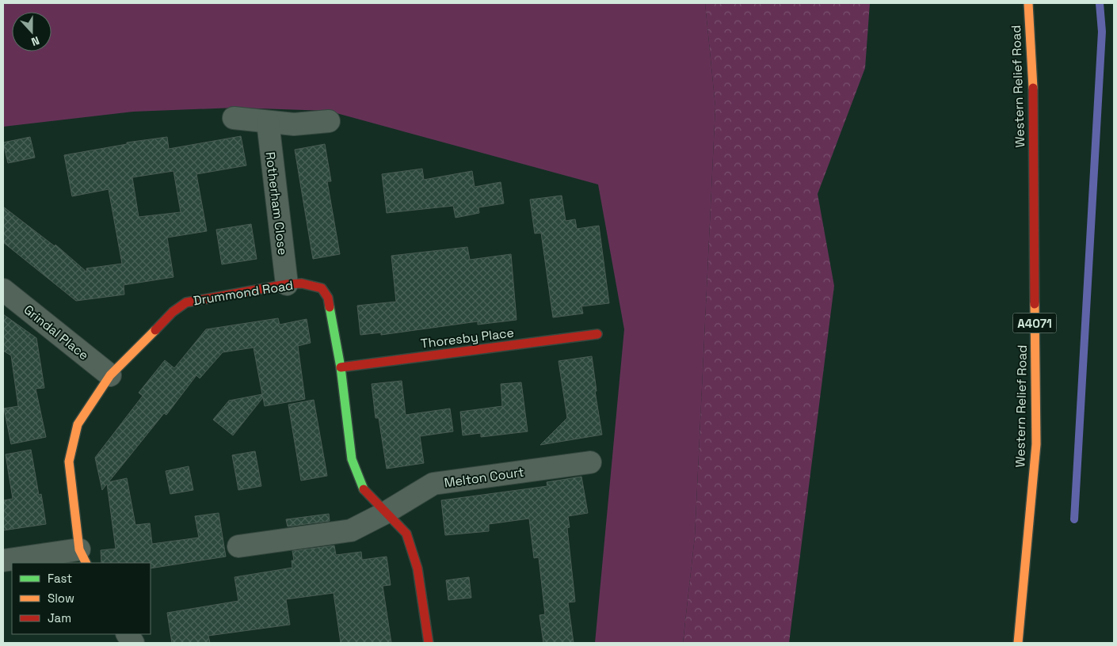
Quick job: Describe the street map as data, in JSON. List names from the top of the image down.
{
  "streets": {
    "main road": [
      "Western Relief Road",
      "Drummond Road",
      "A4071",
      "Thoresby Place"
    ],
    "street": ["Rotherham Close", "Grindal Place", "Melton Court"]
  },
  "crossings": [
    ["Rotherham Close", "Drummond Road"],
    ["Drummond Road", "Grindal Place"],
    ["Drummond Road", "Thoresby Place"],
    ["Drummond Road", "Melton Court"]
  ],
  "legend": ["Fast", "Slow", "Jam"],
  "north": "bottom"
}
